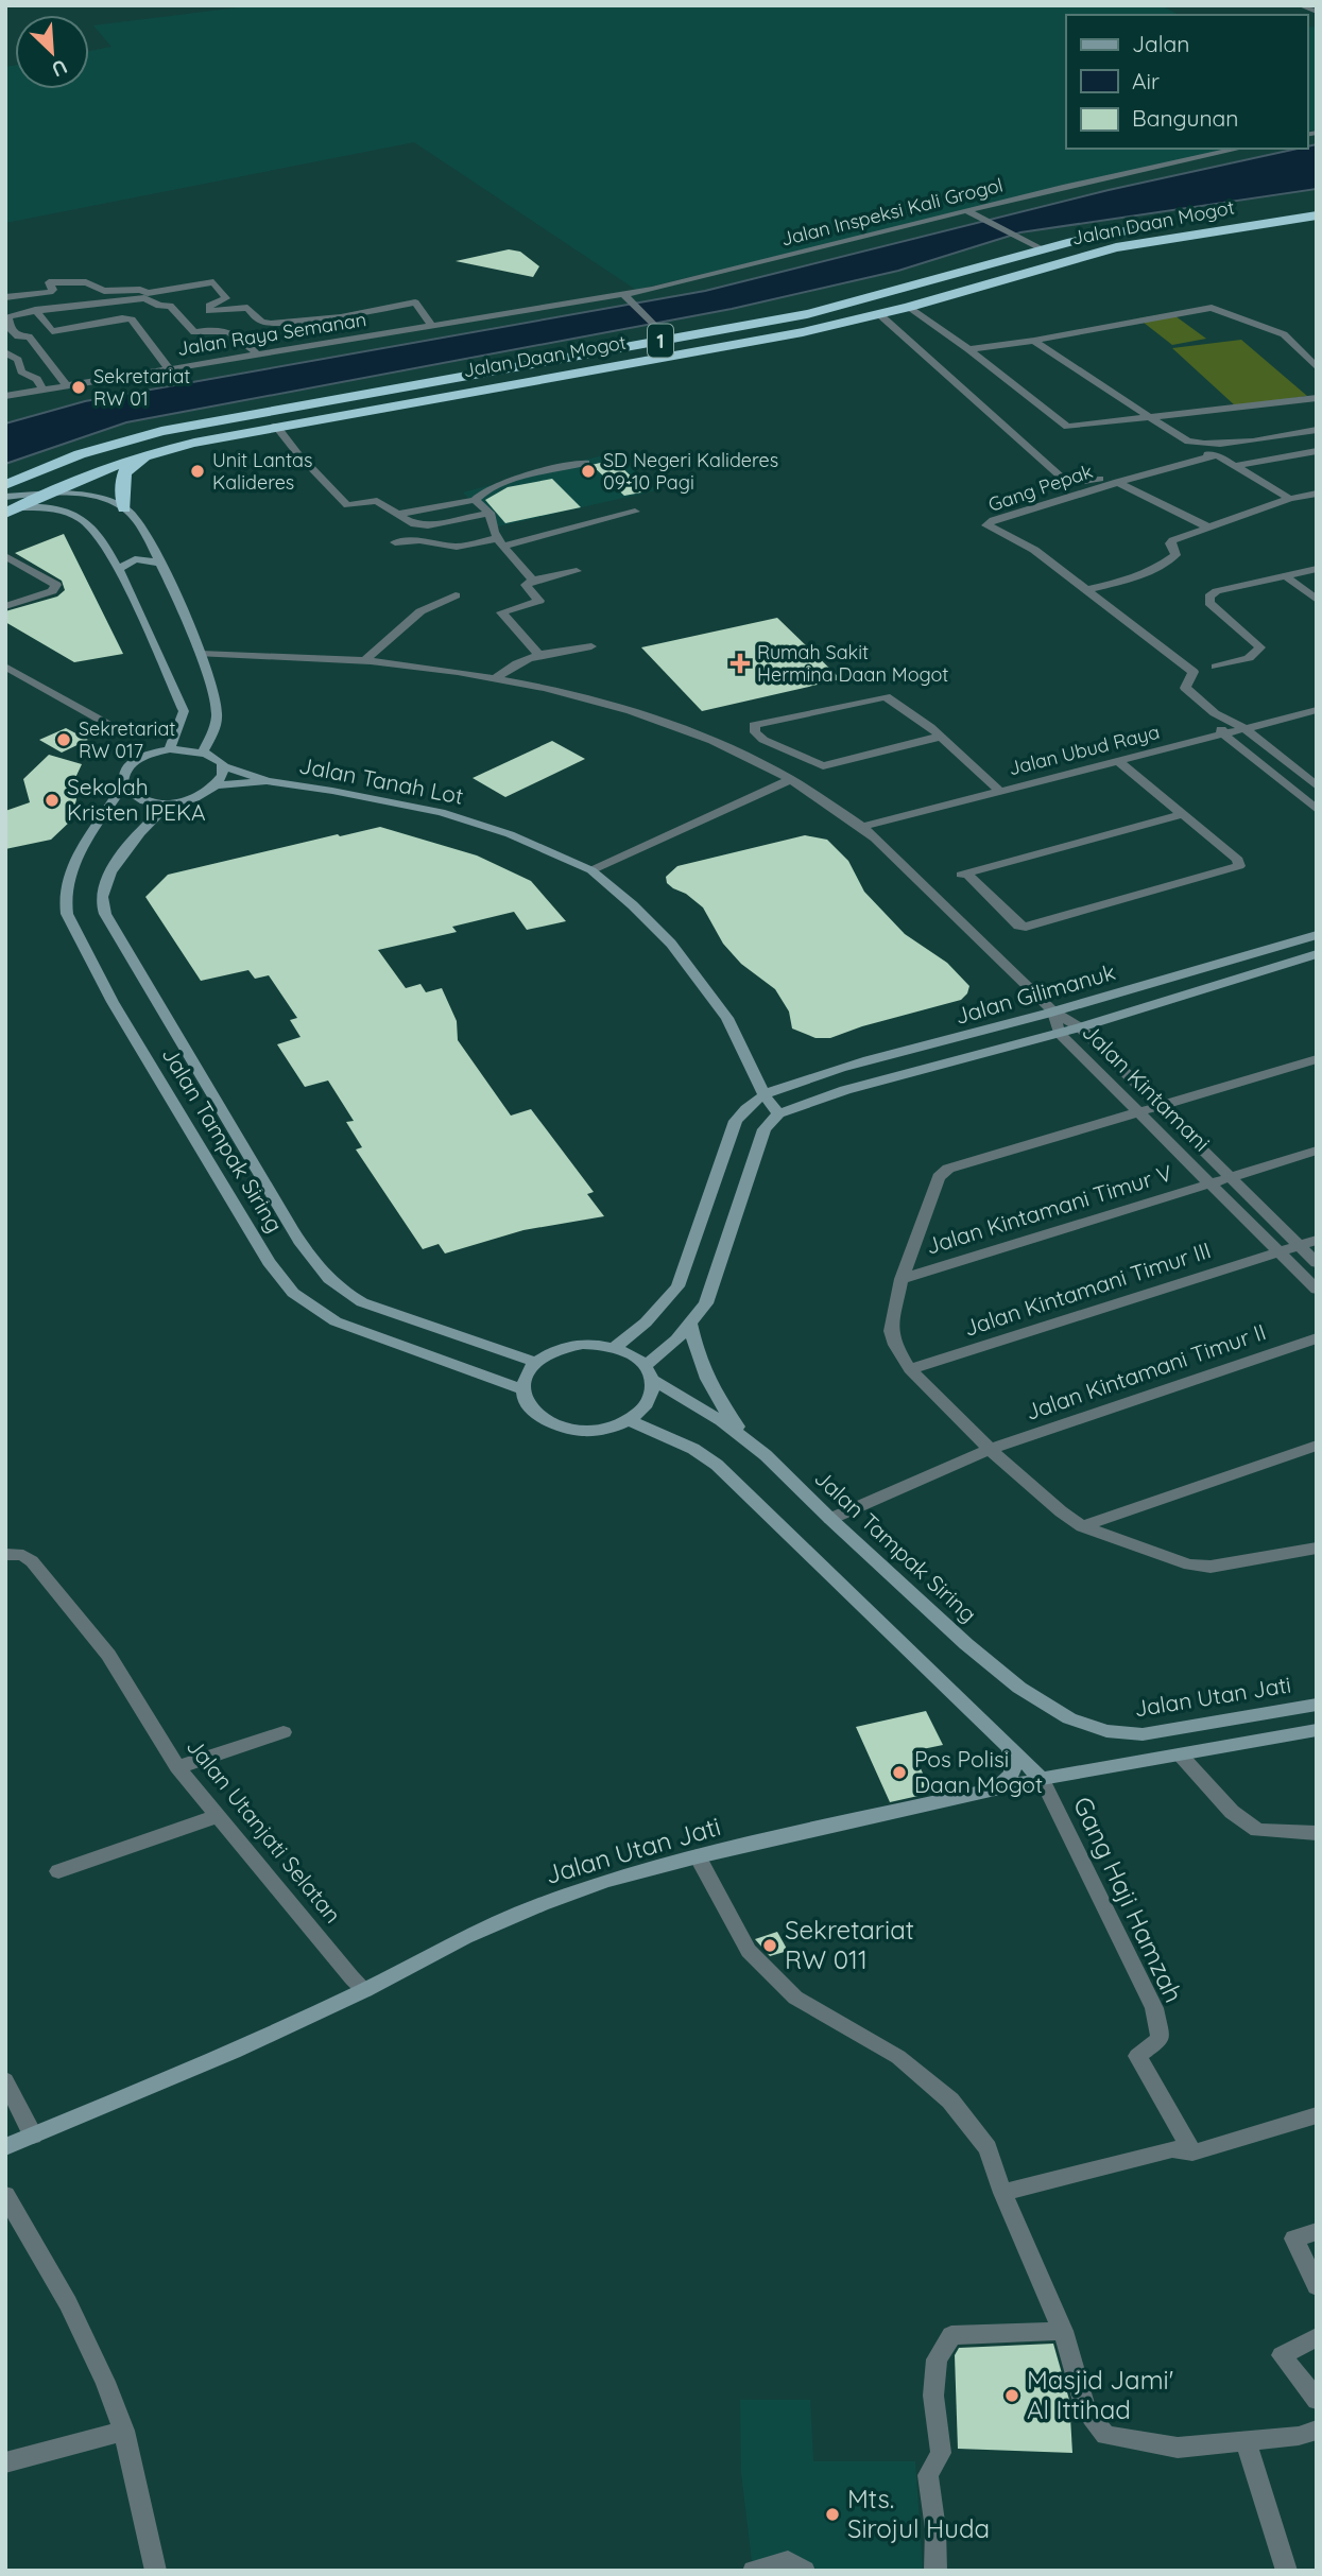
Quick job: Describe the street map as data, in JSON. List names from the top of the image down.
{
  "streets": {
    "highway": ["Jalan Daan Mogot", "1"],
    "main road": [
      "Jalan Tanah Lot",
      "Jalan Gilimanuk",
      "Jalan Tampak Siring",
      "Jalan Utan Jati"
    ],
    "street": [
      "Jalan Inspeksi Kali Grogol",
      "Jalan Raya Semanan",
      "Gang Pepak",
      "Jalan Ubud Raya",
      "Jalan Kintamani",
      "Jalan Kintamani Timur V",
      "Jalan Kintamani Timur III",
      "Jalan Kintamani Timur II",
      "Jalan Utanjati Selatan",
      "Gang Haji Hamzah"
    ]
  },
  "crossings": [
    ["Jalan Inspeksi Kali Grogol", "Jalan Raya Semanan"],
    ["Jalan Tanah Lot", "Jalan Gilimanuk"],
    ["Jalan Tanah Lot", "Jalan Tampak Siring"],
    ["Jalan Gilimanuk", "Jalan Kintamani"],
    ["Jalan Kintamani", "Jalan Kintamani Timur V"],
    ["Jalan Kintamani", "Jalan Kintamani Timur III"],
    ["Jalan Tampak Siring", "Jalan Kintamani Timur II"],
    ["Jalan Tampak Siring", "Jalan Utan Jati"],
    ["Jalan Utan Jati", "Jalan Utanjati Selatan"],
    ["Jalan Utan Jati", "Gang Haji Hamzah"]
  ],
  "places": {
    "other": [
      "Sekretariat RW 01",
      "Unit Lantas Kalideres",
      "SD Negeri Kalideres 09-10 Pagi",
      "Sekretariat RW 017",
      "Sekolah Kristen IPEKA",
      "Pos Polisi Daan Mogot",
      "Sekretariat RW 011",
      "Masjid Jami' Al Ittihad",
      "Mts. Sirojul Huda"
    ],
    "health": ["Rumah Sakit Hermina Daan Mogot"]
  },
  "legend": ["Jalan", "Air", "Bangunan"],
  "north": "bottom right"
}
